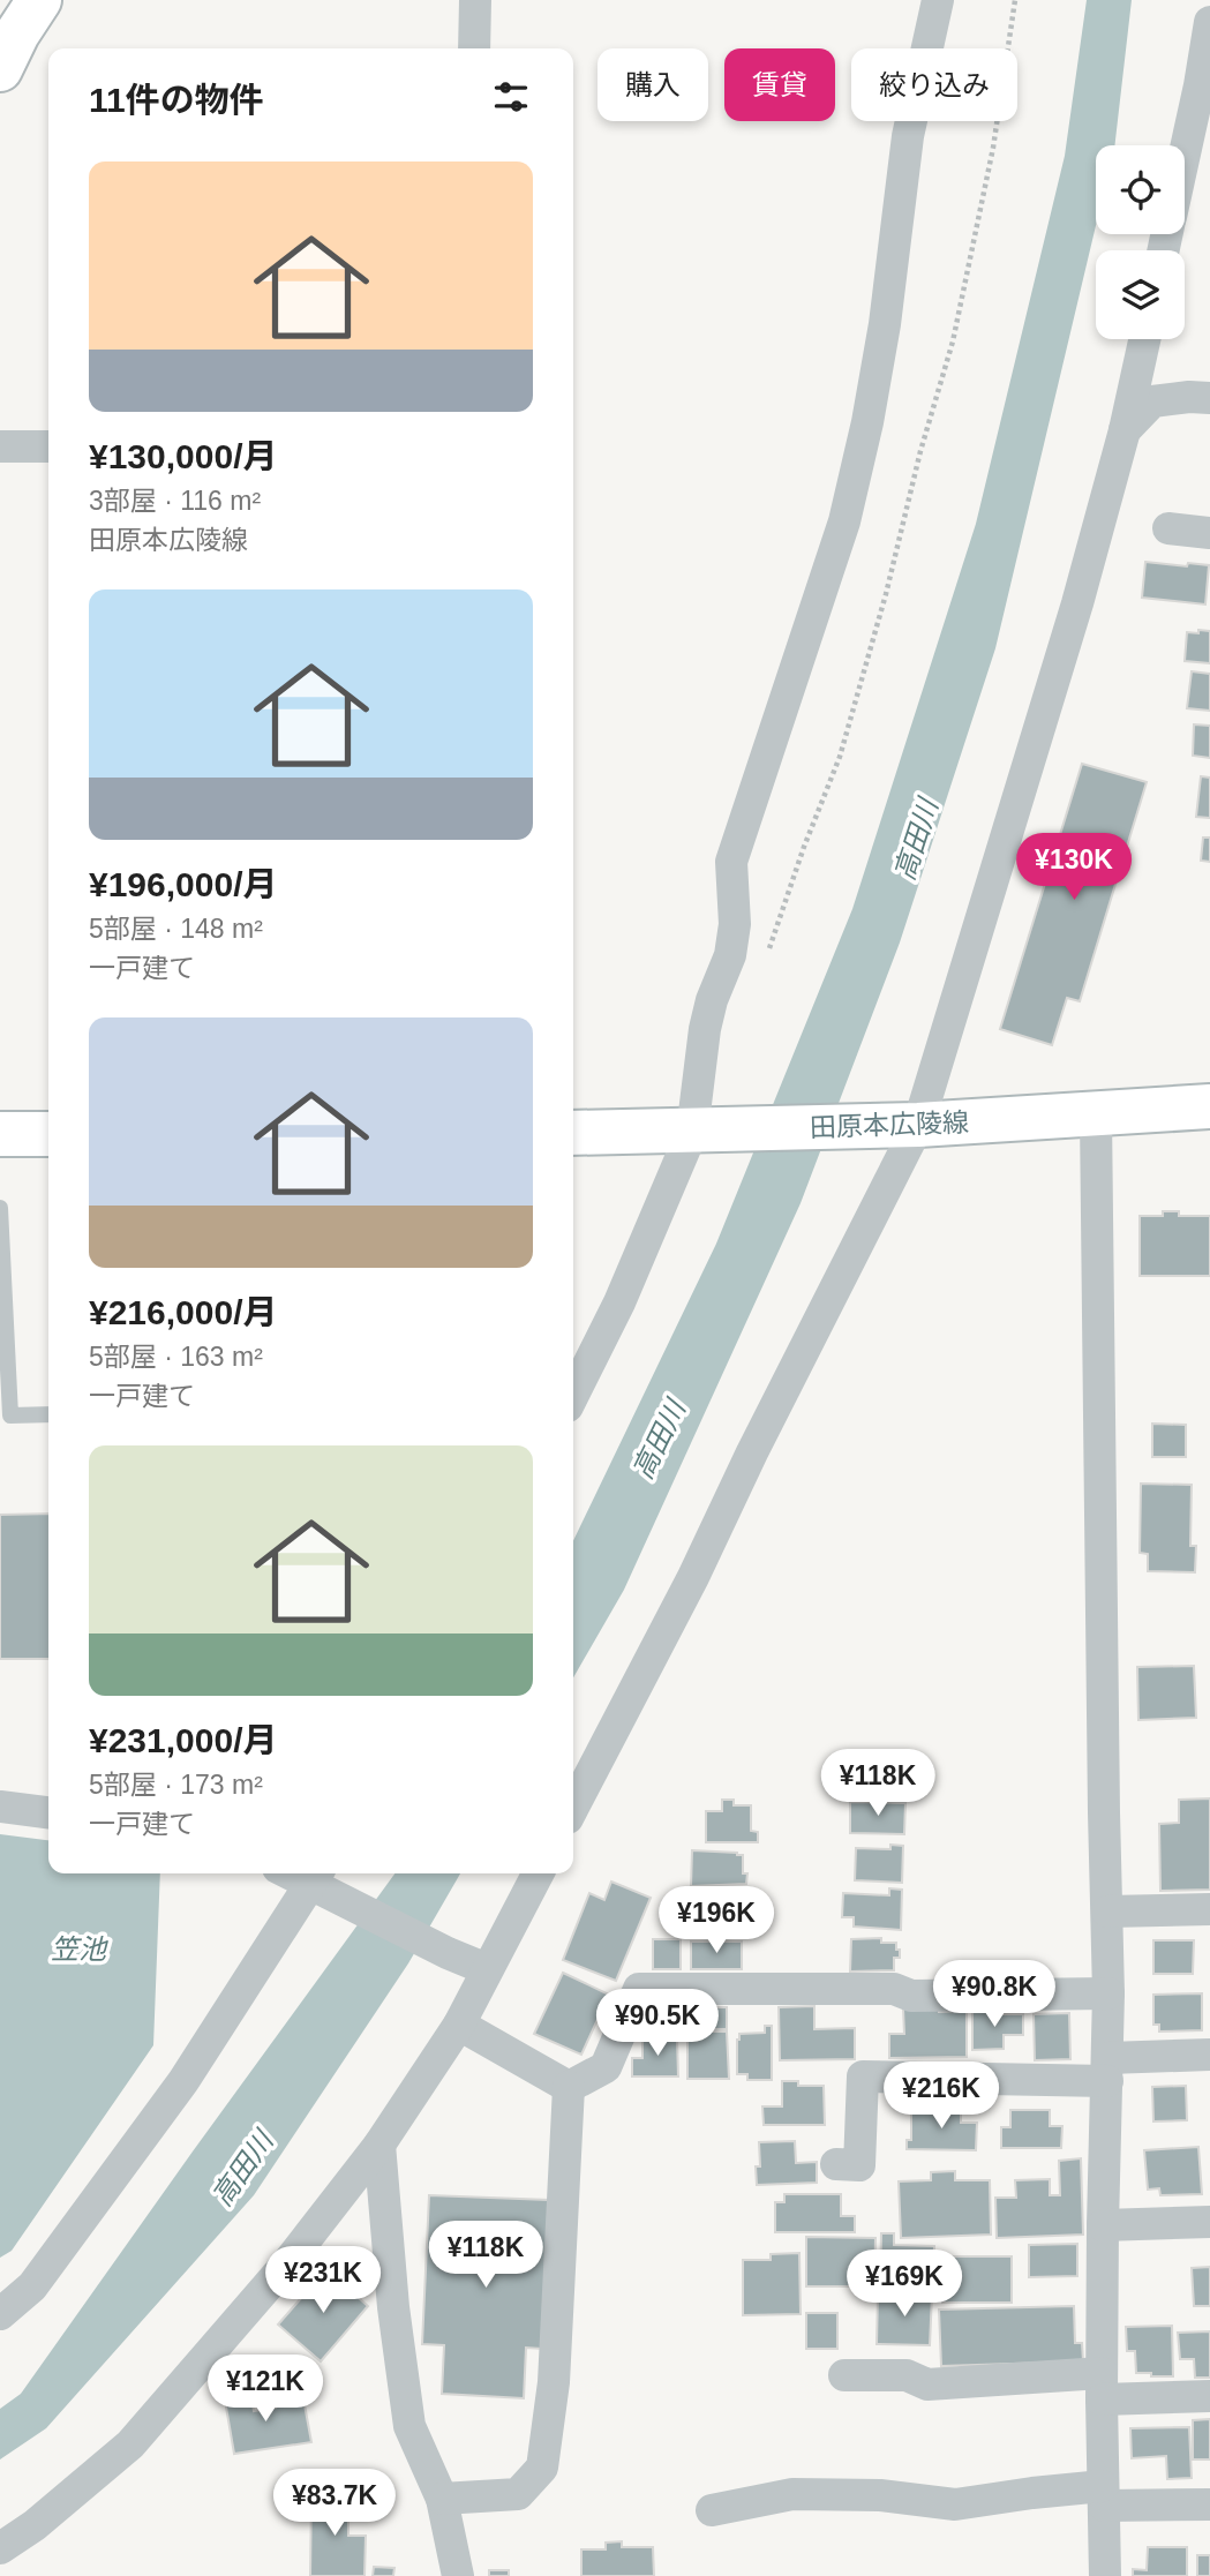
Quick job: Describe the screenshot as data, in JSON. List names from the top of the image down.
{
  "streets": {
    "main road": ["田原本広陵線"]
  },
  "water": ["高田川", "笠池"],
  "page": {
    "chip": ["購入", "賃貸", "絞り込み"],
    "heading": "11件の物件",
    "list": [
      {
        "name": "¥130,000/月",
        "note": "3部屋 · 116 m² · 田原本広陵線"
      },
      {
        "name": "¥196,000/月",
        "note": "5部屋 · 148 m² · 一戸建て"
      },
      {
        "name": "¥216,000/月",
        "note": "5部屋 · 163 m² · 一戸建て"
      },
      {
        "name": "¥231,000/月",
        "note": "5部屋 · 173 m² · 一戸建て"
      }
    ],
    "price": [
      "¥130K",
      "¥118K",
      "¥196K",
      "¥90.8K",
      "¥90.5K",
      "¥216K",
      "¥118K",
      "¥231K",
      "¥169K",
      "¥121K",
      "¥83.7K"
    ]
  }
}
